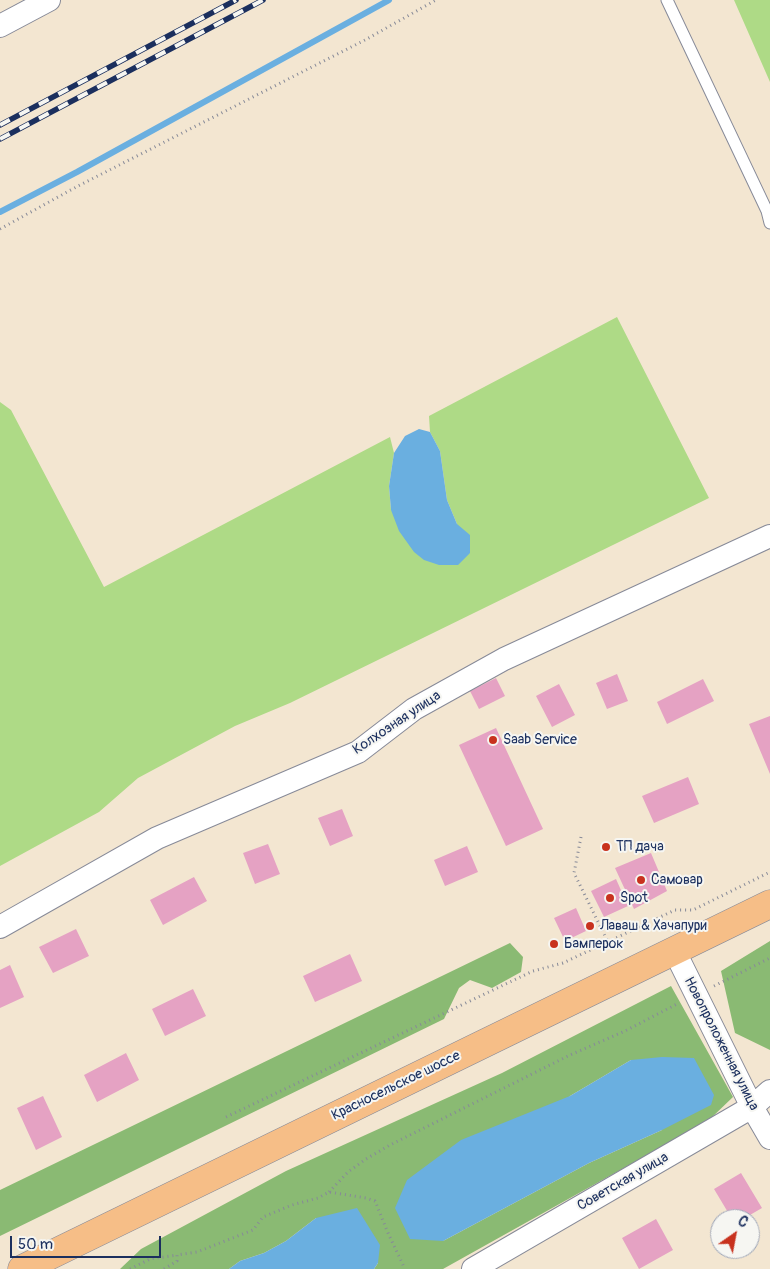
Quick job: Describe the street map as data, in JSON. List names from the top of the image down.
{
  "streets": {
    "highway": ["Красносельское шоссе"],
    "street": ["Колхозная улица", "Новопроложенная улица", "Советская улица"]
  },
  "crossings": [
    ["Новопроложенная улица", "Красносельское шоссе"],
    ["Новопроложенная улица", "Советская улица"]
  ],
  "places": [
    "Saab Service",
    "ТП дача",
    "Самовар",
    "Spot",
    "Лаваш & Хачапури",
    "Бамперок"
  ],
  "scale_bar": "50 m",
  "north": "top right"
}
